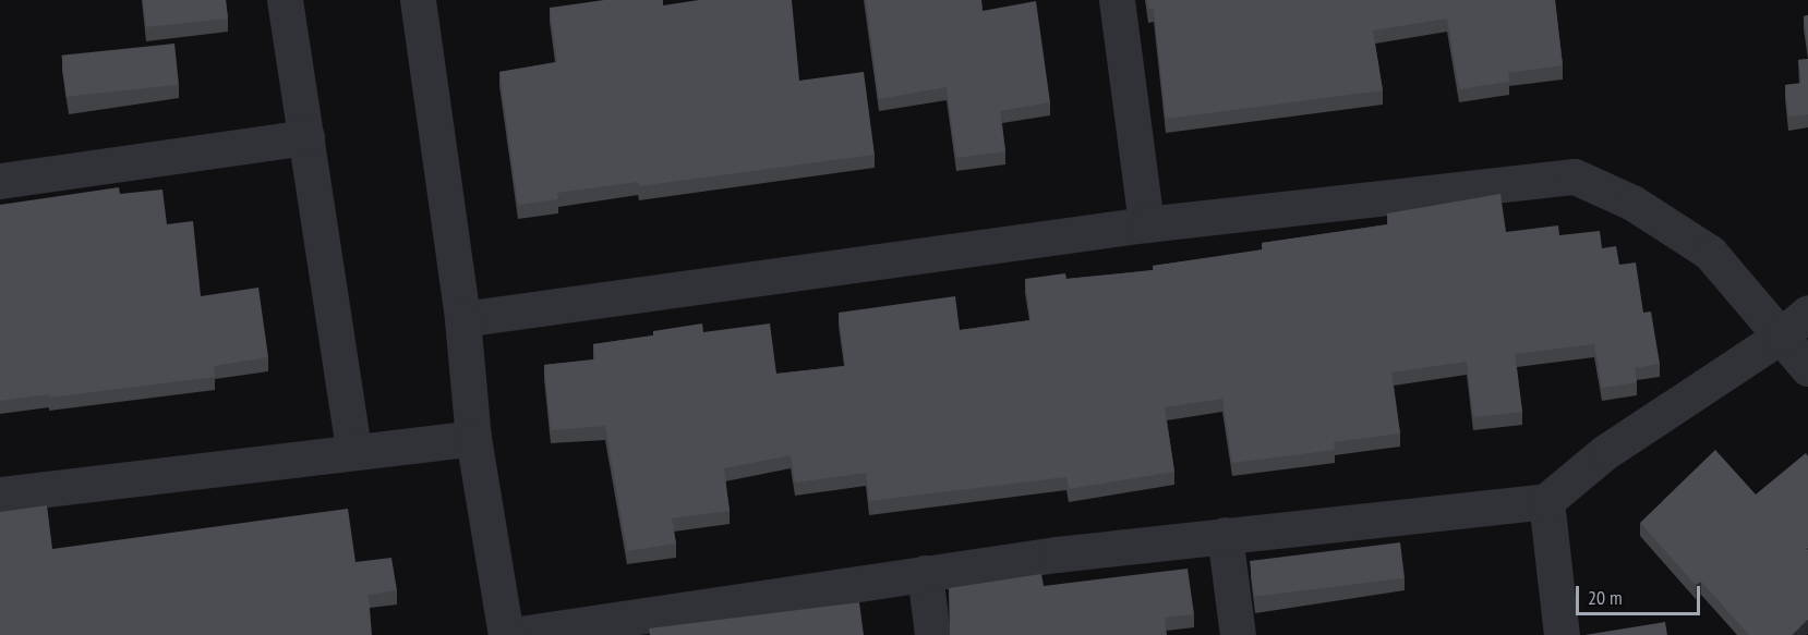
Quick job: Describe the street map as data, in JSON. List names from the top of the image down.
{
  "scale_bar": "20 m"
}
